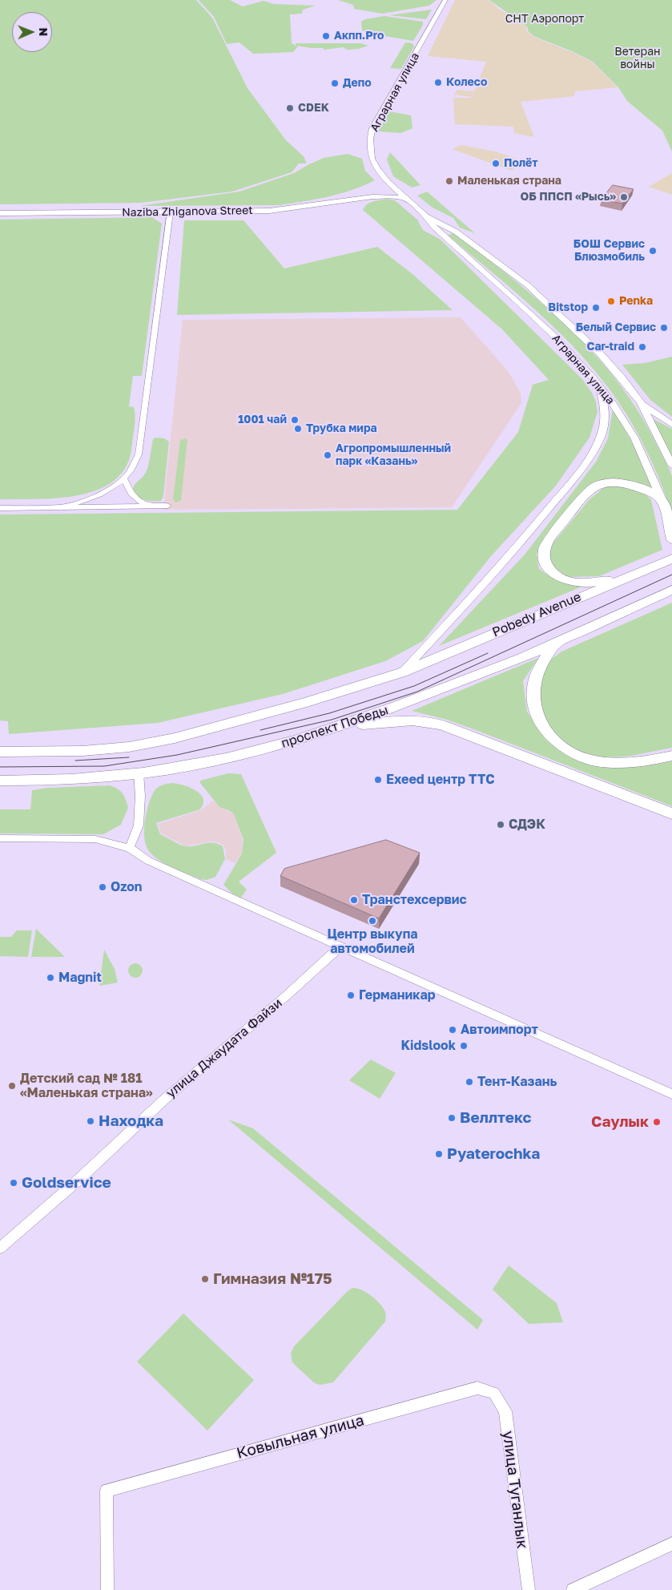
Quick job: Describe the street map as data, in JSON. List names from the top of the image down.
{
  "streets": {
    "main road": ["Аграрная улица", "Pobedy Avenue", "проспект Победы"],
    "street": [
      "Naziba Zhiganova Street",
      "улица Джаудата Файзи",
      "Ковыльная улица",
      "улица Туганлык"
    ]
  },
  "crossings": [
    ["Аграрная улица", "Naziba Zhiganova Street"],
    ["Ковыльная улица", "улица Туганлык"]
  ],
  "parks": ["СНТ Аэропорт", "Ветеран войны"],
  "places": [
    "Акпп.Pro",
    "Колесо",
    "Депо",
    "CDEK",
    "Полёт",
    "Маленькая страна",
    "ОБ ППСП «Рысь»",
    "БОШ Сервис Блюзмобиль",
    "Penka",
    "Bitstop",
    "Белый Сервис",
    "Car-traid",
    "1001 чай",
    "Трубка мира",
    "Агропромышленный парк «Казань»",
    "Exeed центр ТТС",
    "СДЭК",
    "Ozon",
    "Транстехсервис",
    "Центр выкупа автомобилей",
    "Magnit",
    "Германикар",
    "Автоимпорт",
    "Kidslook",
    "Тент-Казань",
    "Детский сад № 181 «Маленькая страна»",
    "Веллтекс",
    "Находка",
    "Саулык",
    "Pyaterochka",
    "Goldservice",
    "Гимназия №175"
  ],
  "north": "right"
}
